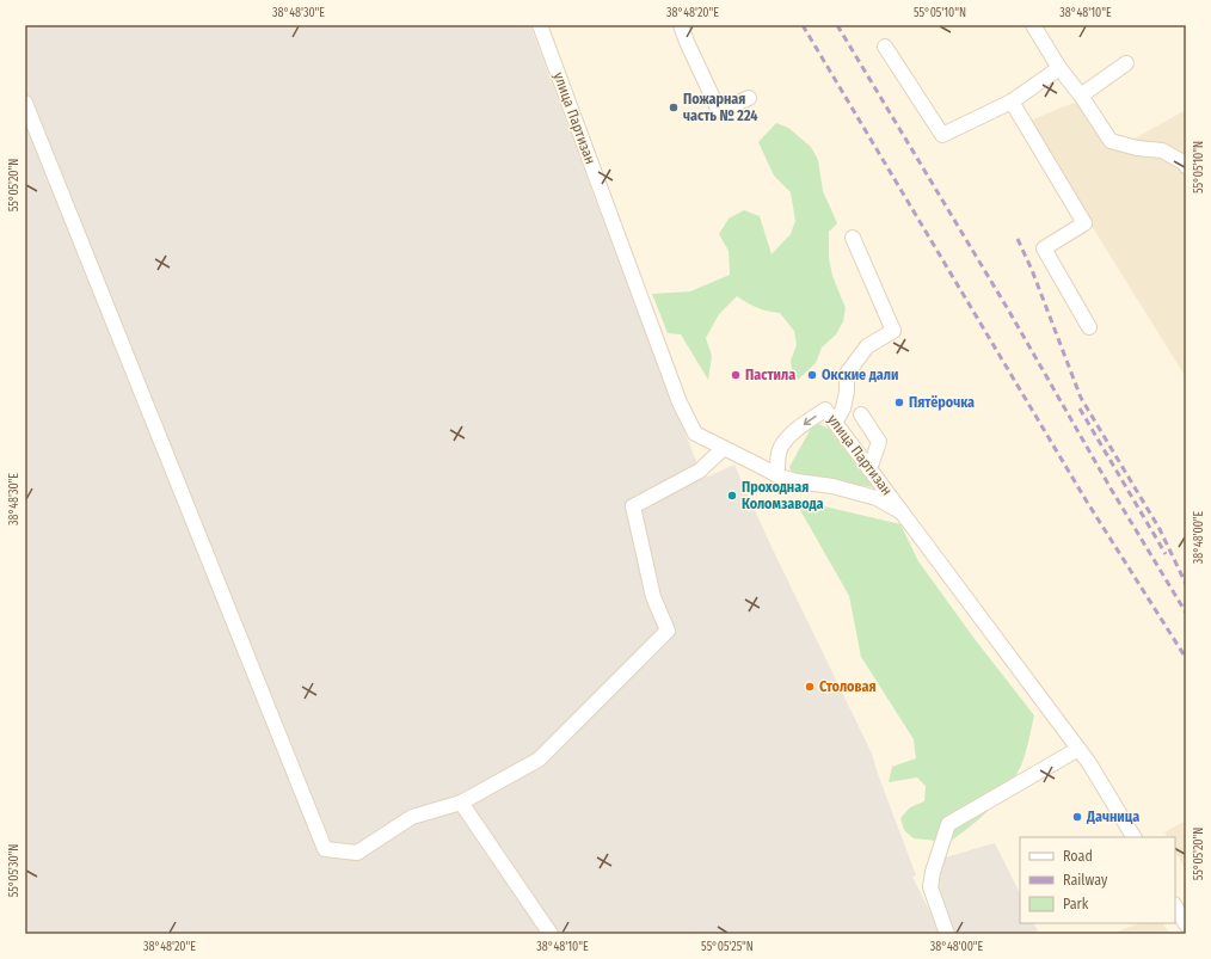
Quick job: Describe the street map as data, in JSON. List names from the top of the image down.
{
  "streets": {
    "street": ["улица Партизан"]
  },
  "places": [
    "Пожарная часть № 224",
    "Пастила",
    "Окские дали",
    "Пятёрочка",
    "Проходная Коломзавода",
    "Столовая",
    "Дачница"
  ],
  "legend": ["Road", "Railway", "Park"],
  "coordinates": [
    "38°48'30\"E",
    "38°48'20\"E",
    "55°05'10\"N",
    "38°48'10\"E",
    "55°05'20\"N",
    "38°48'00\"E",
    "55°05'30\"N",
    "55°05'25\"N"
  ]
}
